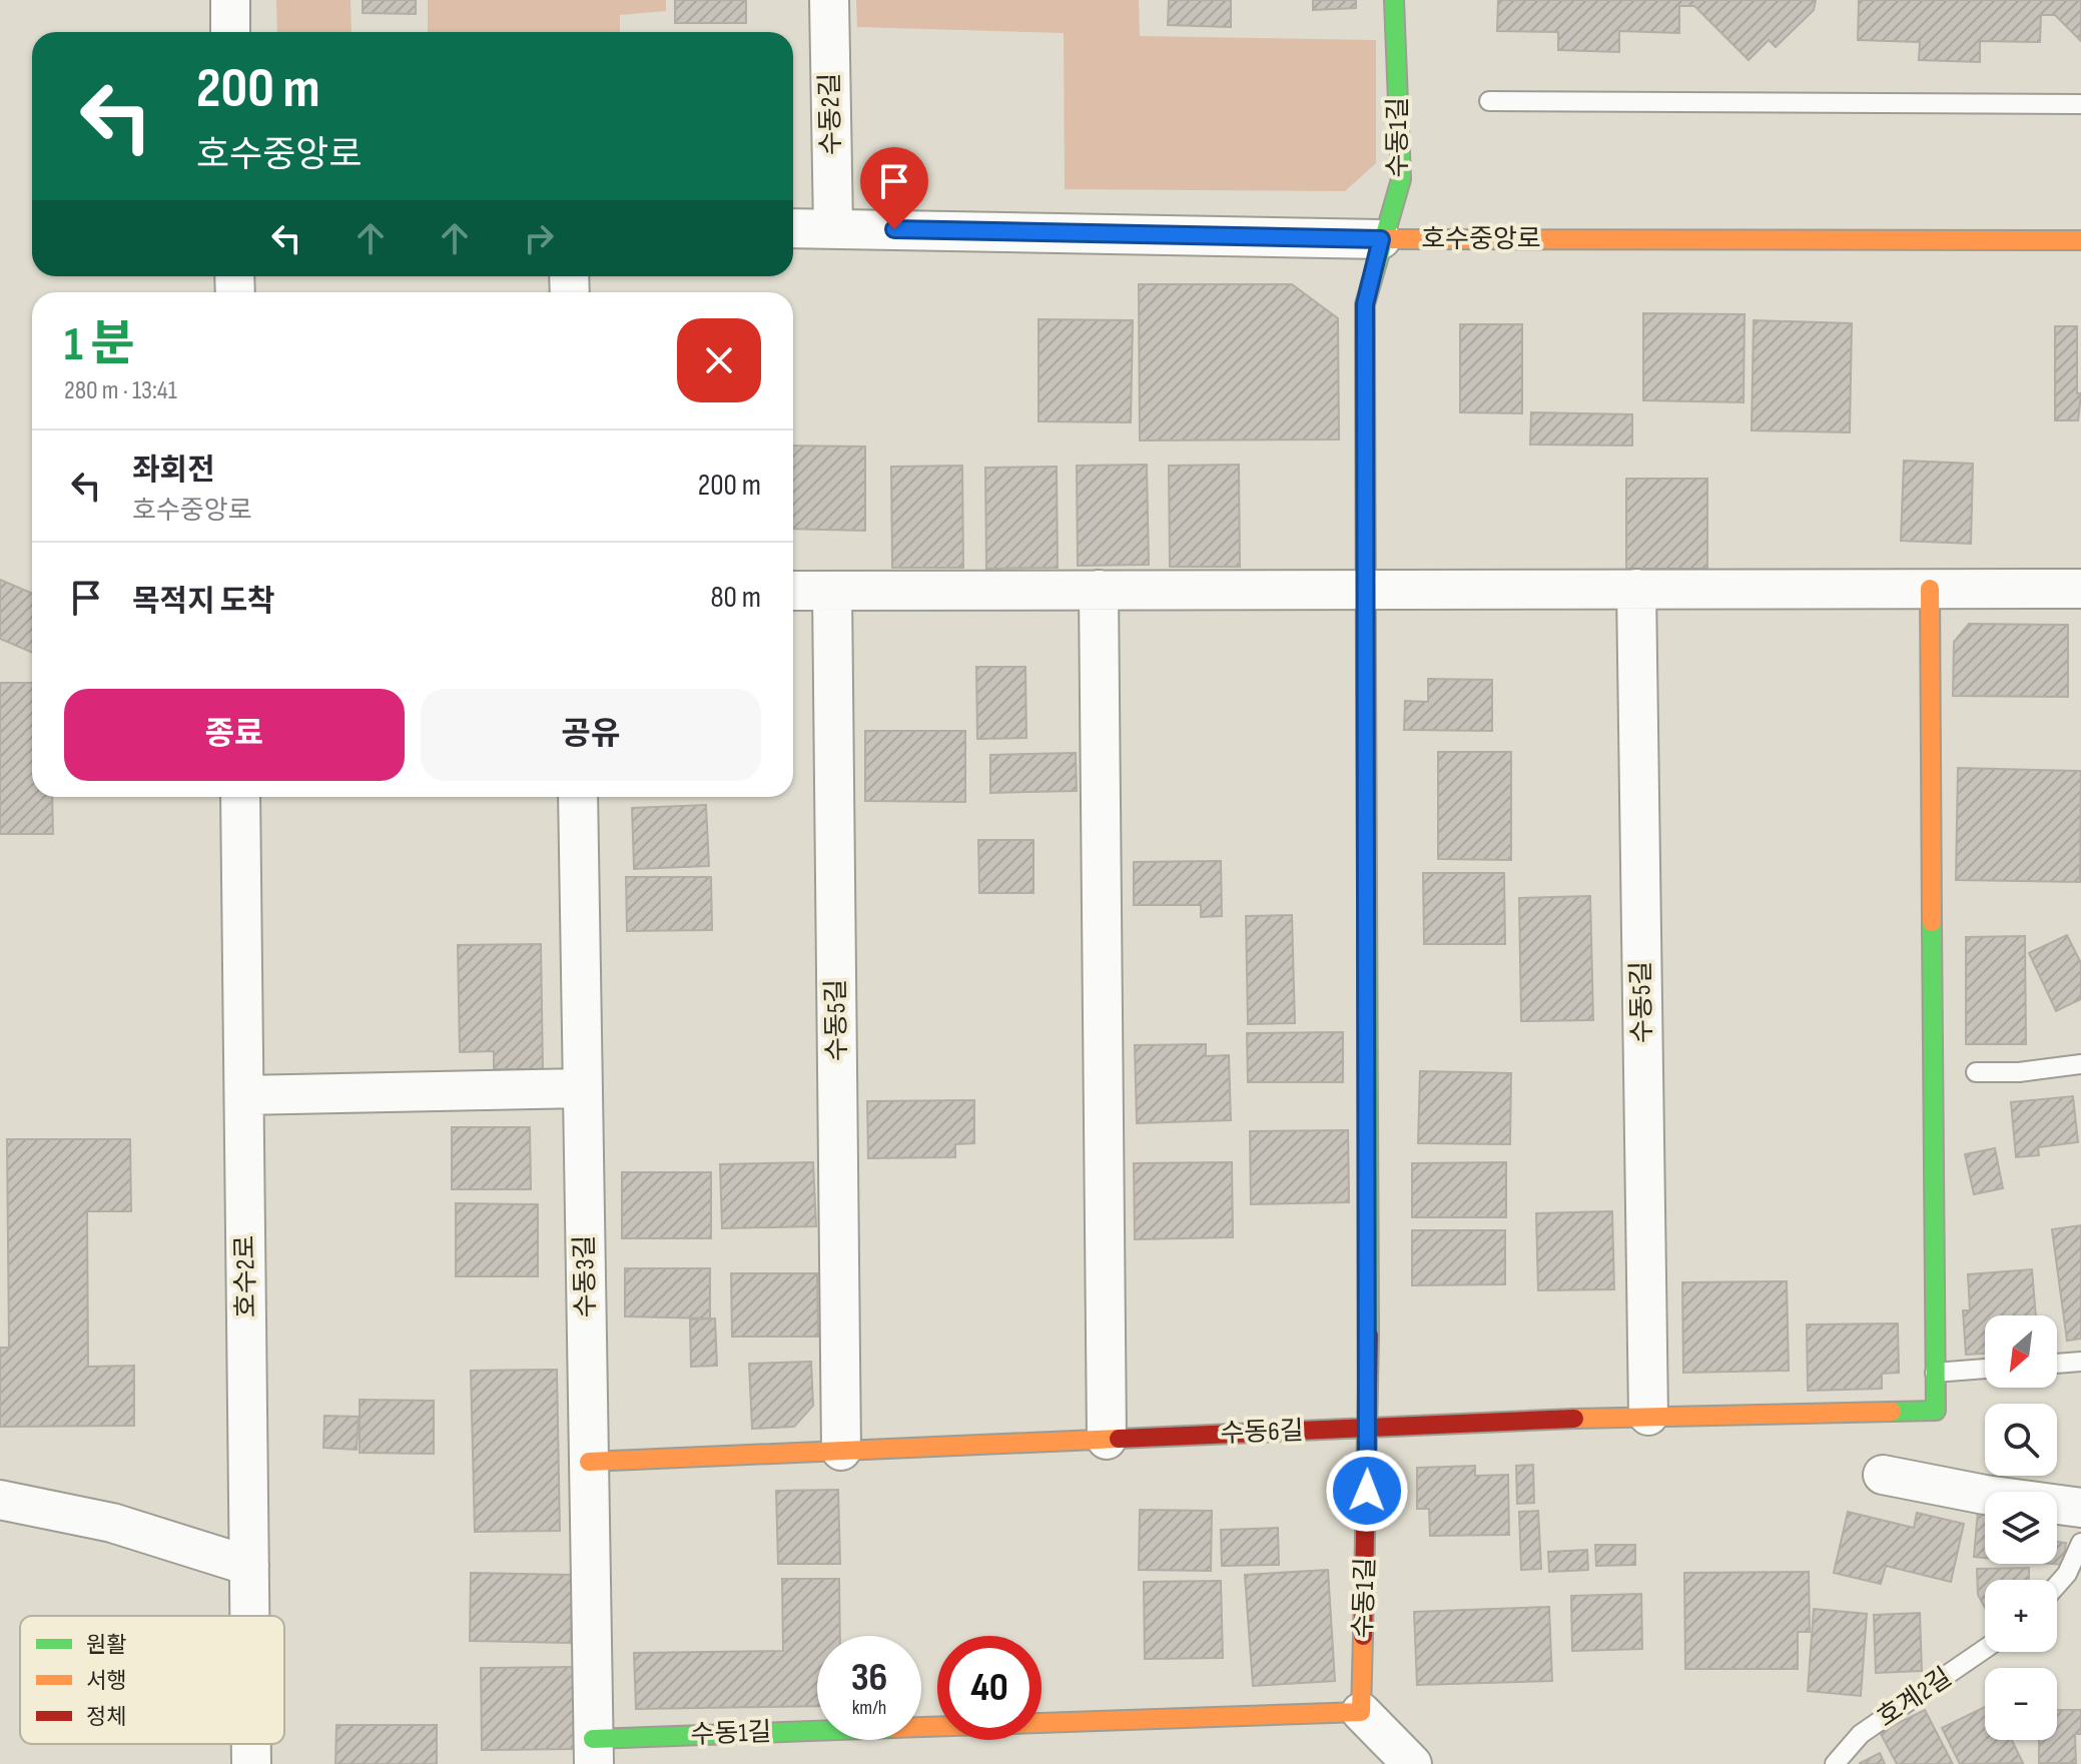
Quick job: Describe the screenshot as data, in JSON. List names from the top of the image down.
{
  "streets": {
    "street": [
      "수동2길",
      "수동1길",
      "호수중앙로",
      "수동5길",
      "호수2로",
      "수동3길",
      "수동6길"
    ],
    "lane": ["호계2길"]
  },
  "crossings": [
    ["수동2길", "호수중앙로"],
    ["수동1길", "호수중앙로"],
    ["수동1길", "수동3길"],
    ["수동1길", "수동6길"],
    ["수동5길", "수동6길"],
    ["수동3길", "수동6길"]
  ],
  "legend": ["원활", "서행", "정체"],
  "north": "bottom left",
  "page": {
    "turn": ["200 m", "호수중앙로"],
    "heading": ["1 분", "280 m · 13:41"],
    "list": [
      {
        "name": "좌회전",
        "note": "호수중앙로",
        "value": "200 m"
      },
      {
        "name": "목적지 도착",
        "value": "80 m"
      }
    ],
    "buttons": ["종료", "공유"],
    "map_buttons": ["+", "−"],
    "speed": "36 km/h",
    "limit": "40"
  }
}
